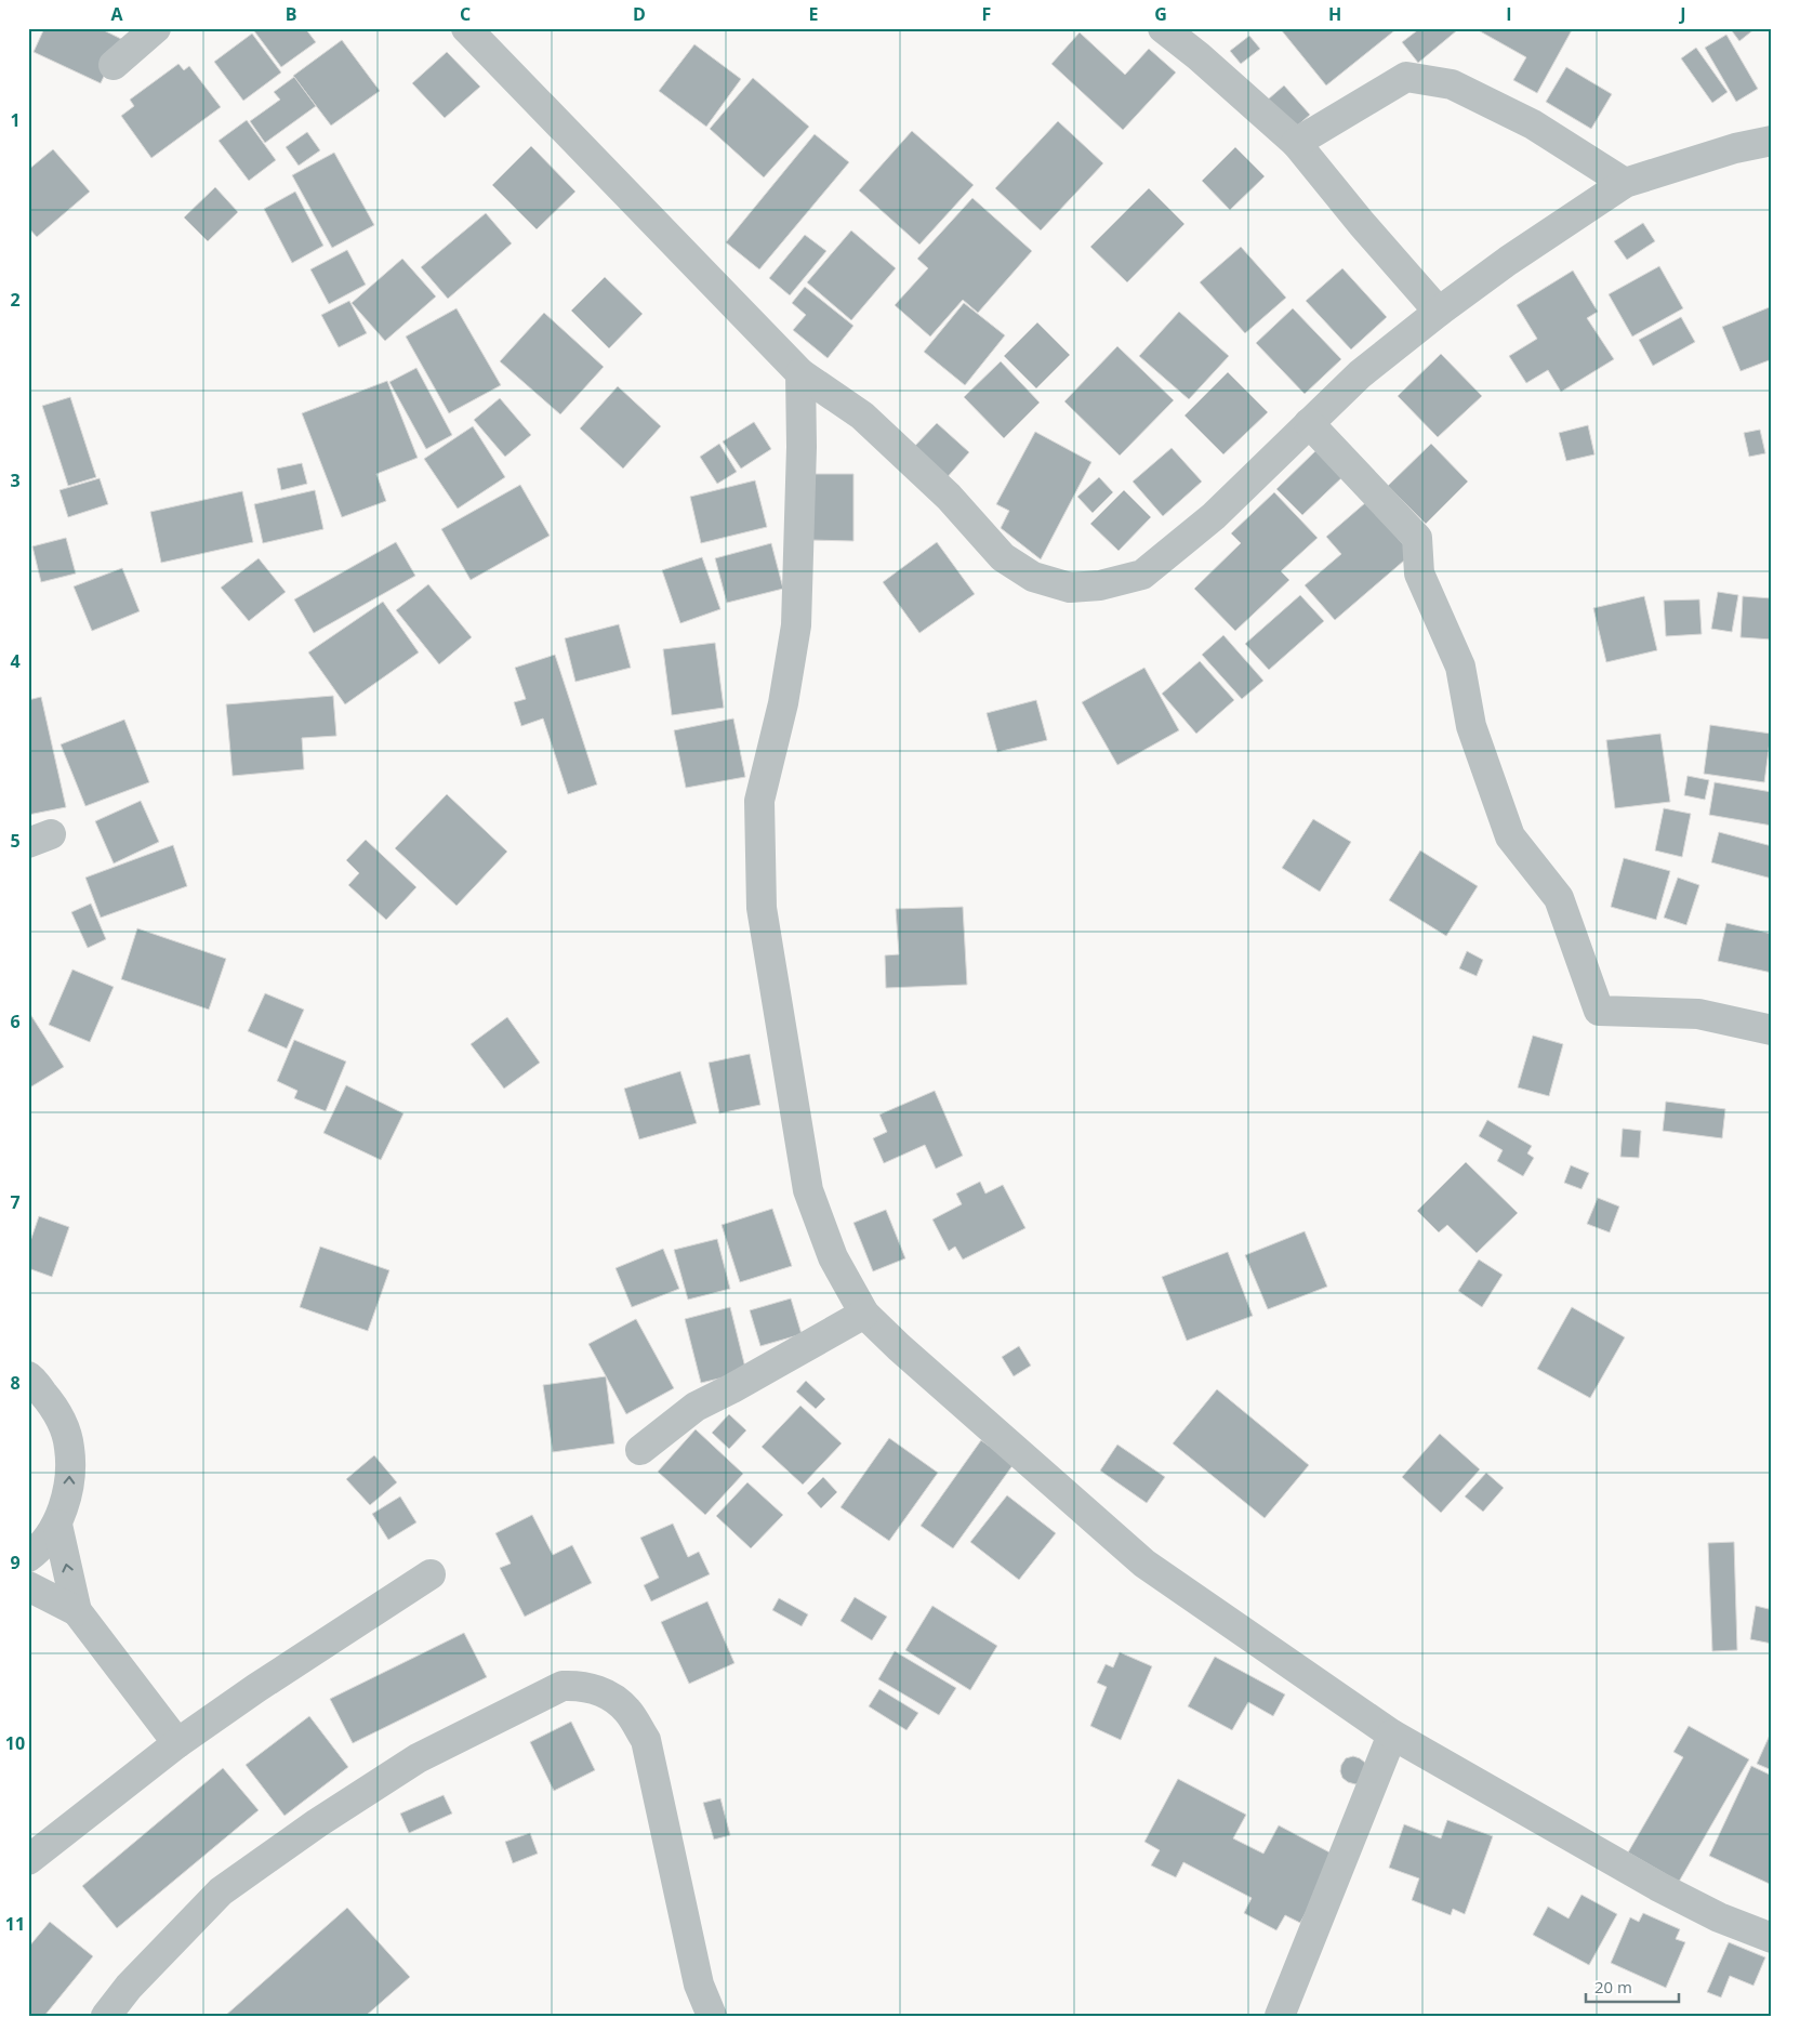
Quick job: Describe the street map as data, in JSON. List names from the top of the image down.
{
  "scale_bar": "20 m",
  "grid": {
    "columns": [
      "A",
      "B",
      "C",
      "D",
      "E",
      "F",
      "G",
      "H",
      "I",
      "J"
    ],
    "rows": [
      "1",
      "2",
      "3",
      "4",
      "5",
      "6",
      "7",
      "8",
      "9",
      "10",
      "11"
    ]
  }
}
